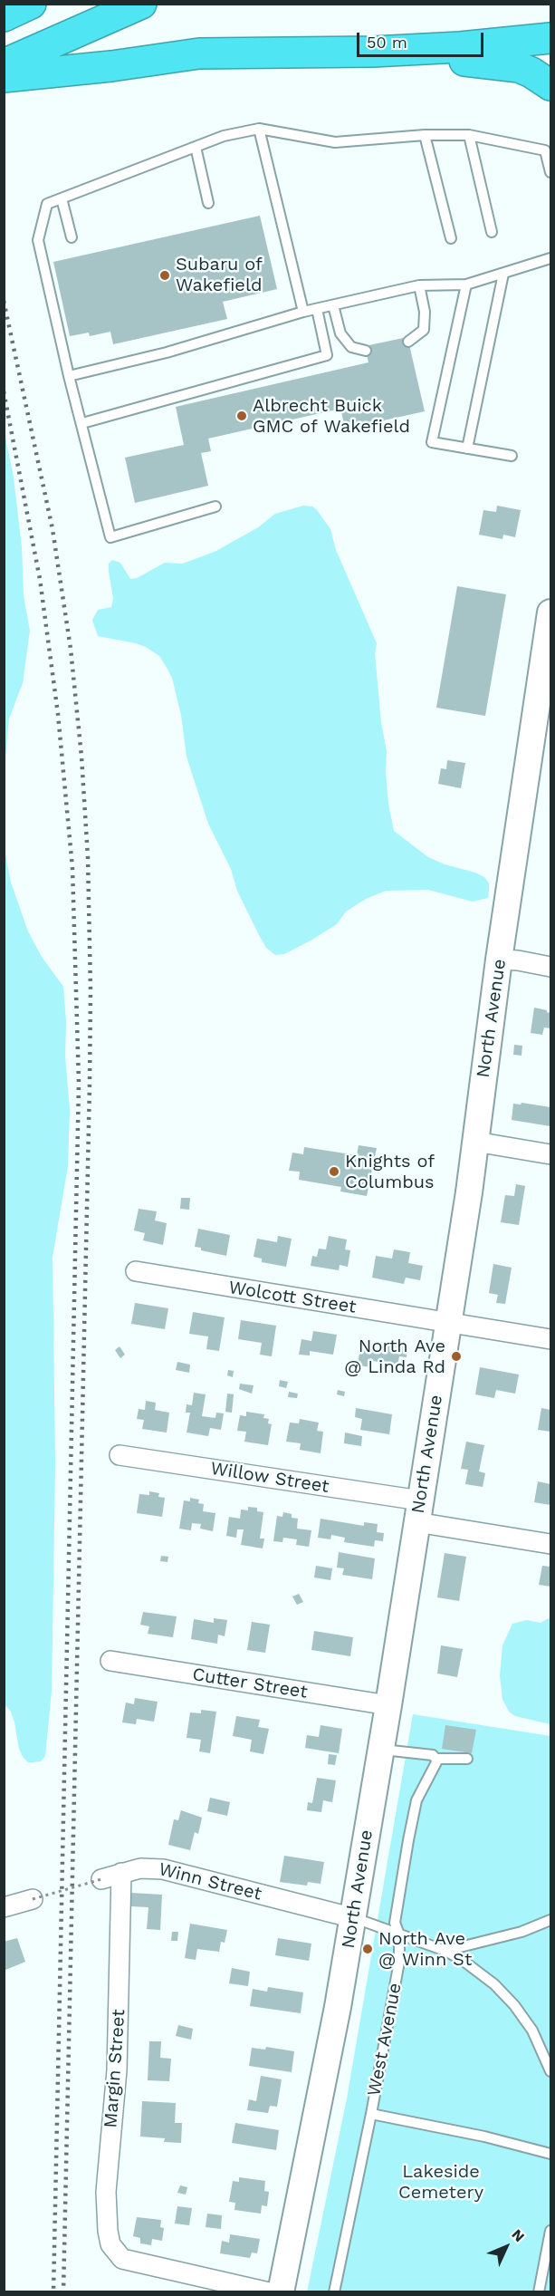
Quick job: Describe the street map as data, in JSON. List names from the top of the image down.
{
  "streets": {
    "street": [
      "North Avenue",
      "Wolcott Street",
      "Willow Street",
      "Cutter Street",
      "Winn Street",
      "Margin Street"
    ],
    "lane": ["West Avenue"]
  },
  "crossings": [
    ["North Avenue", "Wolcott Street"],
    ["North Avenue", "Willow Street"],
    ["North Avenue", "Cutter Street"],
    ["North Avenue", "Winn Street"],
    ["Winn Street", "Margin Street"]
  ],
  "parks": ["Lakeside Cemetery"],
  "places": [
    "Subaru of Wakefield",
    "Albrecht Buick GMC of Wakefield",
    "Knights of Columbus",
    "North Ave @ Linda Rd",
    "North Ave @ Winn St"
  ],
  "scale_bar": "50 m",
  "north": "top right"
}
